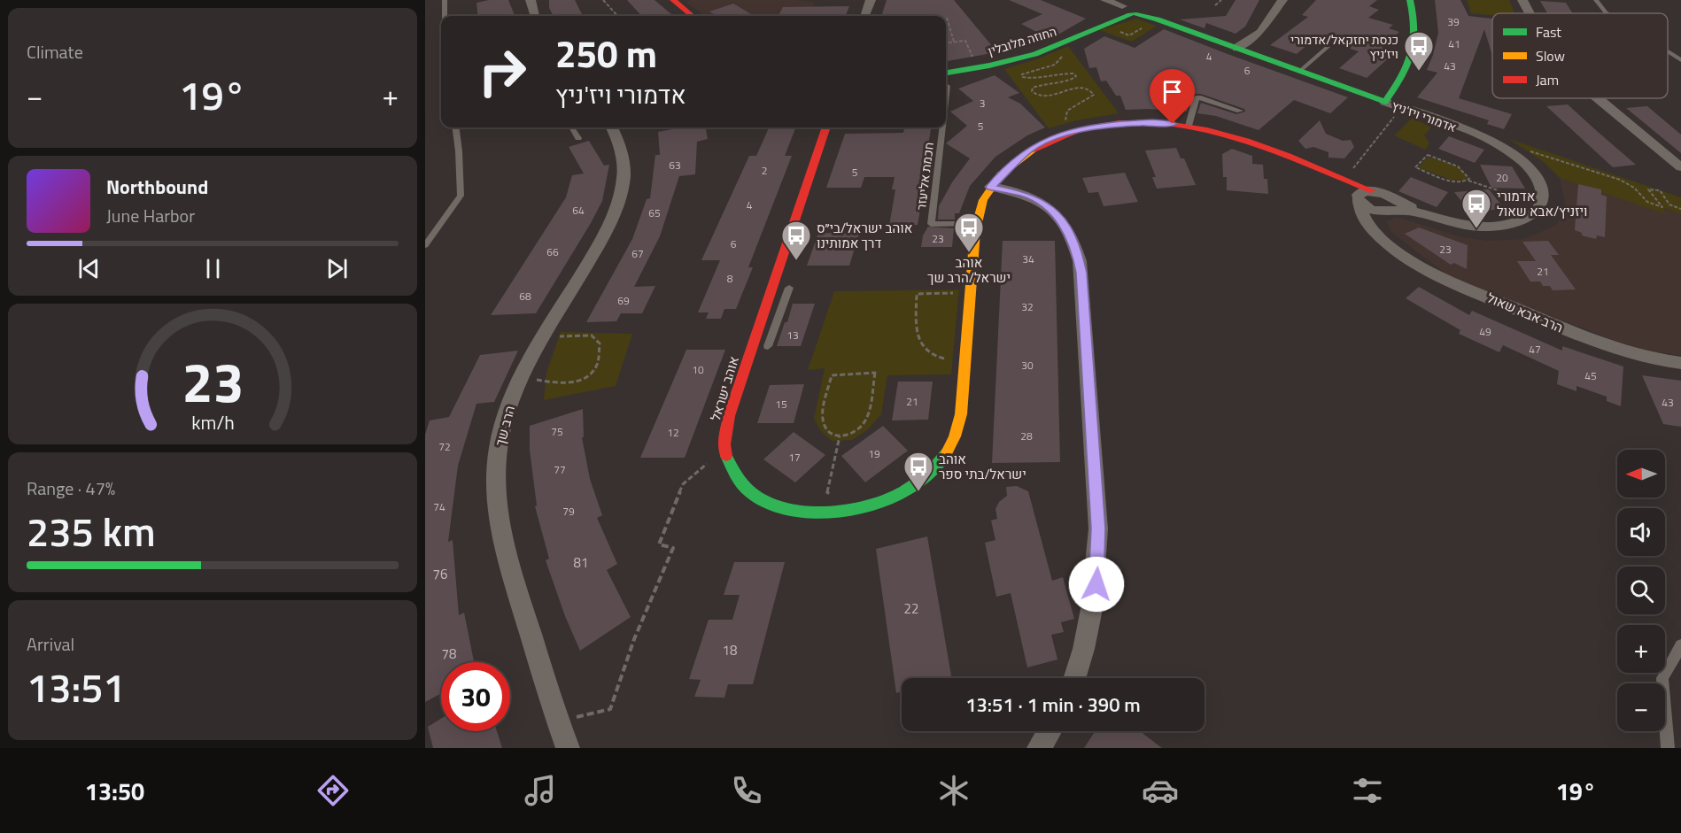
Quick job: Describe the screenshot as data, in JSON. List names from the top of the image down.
{
  "streets": {
    "street": [
      "החוזה מלובלין",
      "אדמורי ויז'ניץ",
      "הרב אבא שאול",
      "אוהב ישראל",
      "הרב שך"
    ],
    "lane": ["חכמת אליעזר"]
  },
  "crossings": [
    ["החוזה מלובלין", "אדמורי ויז'ניץ"],
    ["חכמת אליעזר", "אוהב ישראל"]
  ],
  "places": {
    "bus stop": [
      "כנסת יחזקאל/אדמורי ויז׳ניץ",
      "אדמורי ויזניץ/אבא שאול",
      "אוהב ישראל/הרב שך",
      "אוהב ישראל/בי״ס דרך אמותינו",
      "אוהב ישראל/בתי ספר"
    ]
  },
  "house_numbers": [
    "39",
    "41",
    "4",
    "43",
    "6",
    "3",
    "5",
    "63",
    "2",
    "5",
    "20",
    "4",
    "64",
    "65",
    "23",
    "6",
    "23",
    "66",
    "67",
    "34",
    "21",
    "8",
    "68",
    "69",
    "32",
    "49",
    "13",
    "47",
    "30",
    "10",
    "45",
    "21",
    "43",
    "15",
    "75",
    "12",
    "28",
    "72",
    "19",
    "17",
    "77",
    "74",
    "79",
    "81",
    "76",
    "22",
    "18",
    "78"
  ],
  "legend": ["Fast", "Slow", "Jam"],
  "north": "left",
  "page": {
    "tile": [
      "Climate",
      ["Range · 47%", "235 km"],
      ["Arrival", "13:51"]
    ],
    "turn": ["250 m", "אדמורי ויז'ניץ"],
    "heat": ["−", "19°", "+"],
    "song": ["Northbound", "June Harbor"],
    "map_buttons": ["+", "−"],
    "limit": "30",
    "trip": "13:51 · 1 min · 390 m",
    "tabs": ["13:50", "19°"],
    "gauge": ["23", "km/h"]
  }
}
